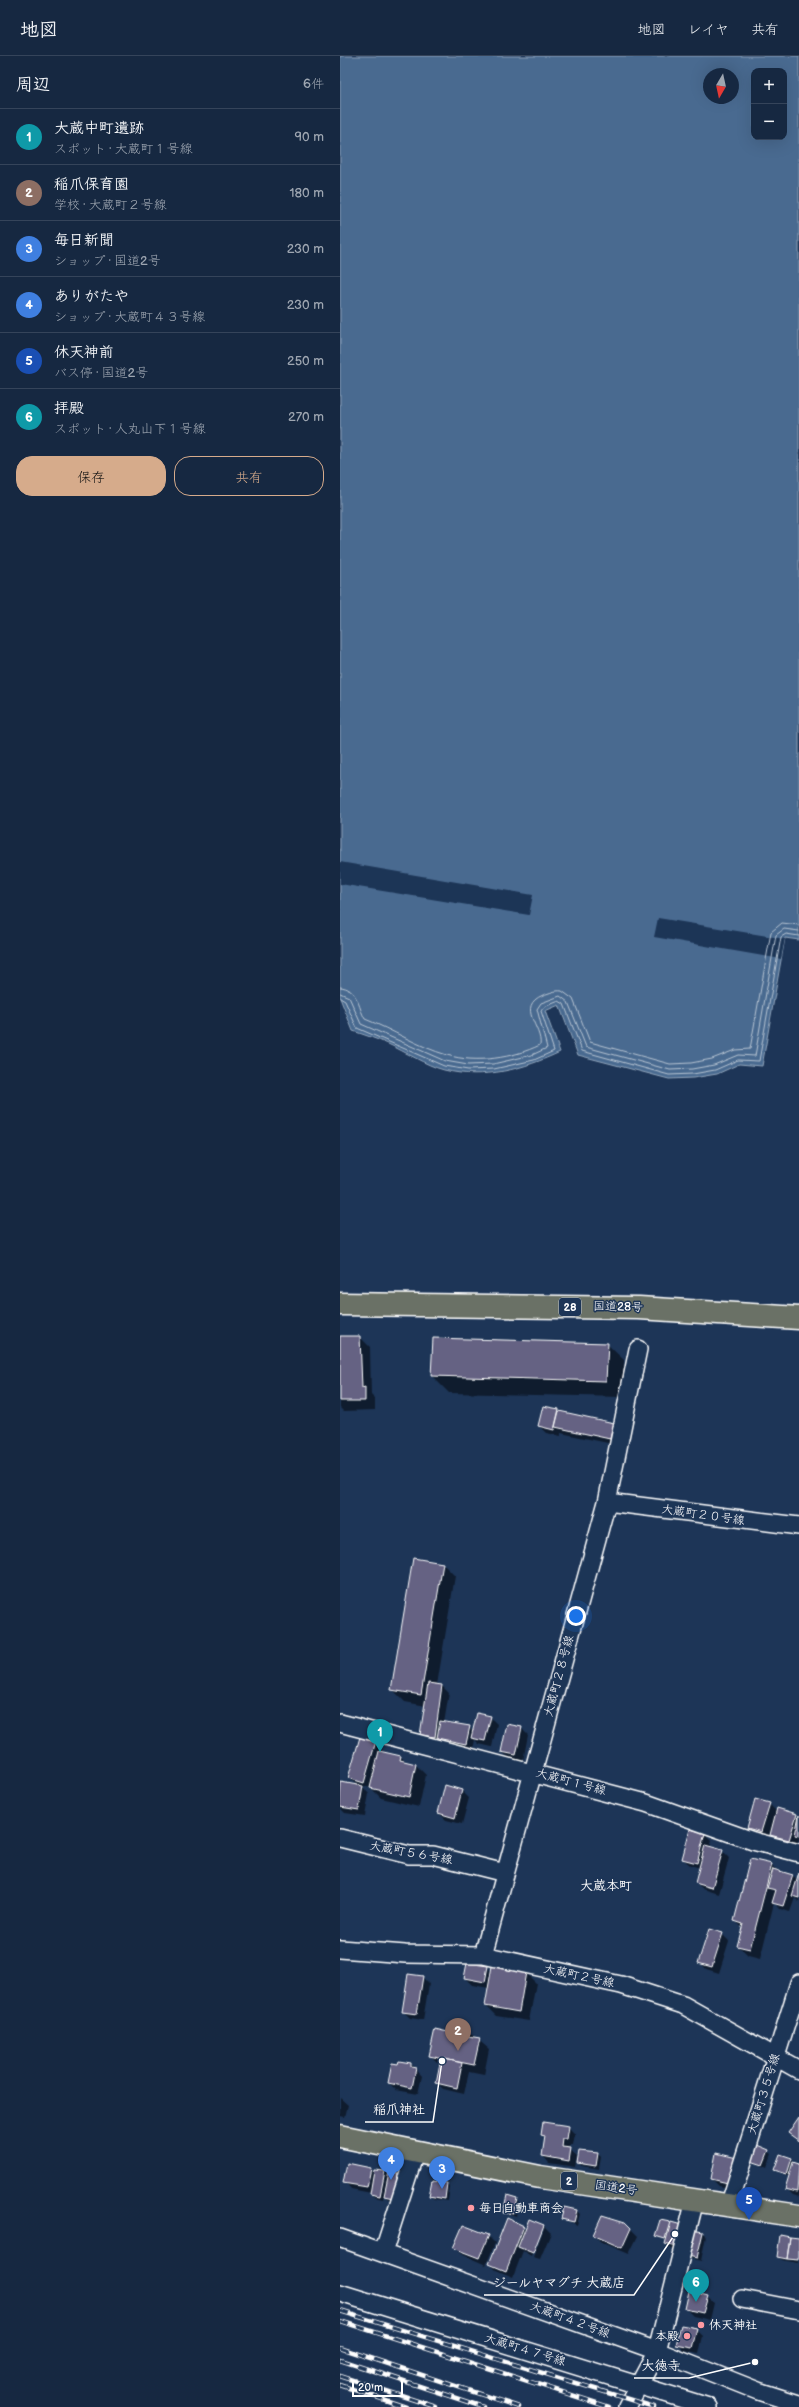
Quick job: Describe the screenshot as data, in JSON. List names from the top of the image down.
{
  "streets": {
    "highway": [
      "28",
      "国道28号",
      "2",
      "国道2号"
    ],
    "street": [
      "大蔵町２０号線",
      "大蔵町２８号線",
      "大蔵町１号線",
      "大蔵町５６号線",
      "大蔵町２号線",
      "大蔵町３５号線",
      "大蔵町４２号線",
      "大蔵町４７号線"
    ]
  },
  "crossings": [
    ["大蔵町２０号線", "大蔵町２８号線"],
    ["大蔵町２８号線", "大蔵町１号線"],
    ["大蔵町２８号線", "大蔵町５６号線"],
    ["大蔵町２８号線", "大蔵町２号線"],
    ["大蔵町２号線", "大蔵町３５号線"],
    ["大蔵町３５号線", "国道2号"]
  ],
  "districts": ["大蔵本町"],
  "places": [
    "稲爪神社",
    "毎日自動車商会",
    "ジールヤマグチ 大蔵店",
    "休天神社",
    "本殿",
    "大徳寺"
  ],
  "scale_bar": "20 m",
  "north": "bottom",
  "page": {
    "header": "地図",
    "nav": ["地図", "レイヤ", "共有"],
    "heading": ["周辺", "6件"],
    "map_buttons": ["+", "−"],
    "list": [
      {
        "mark": "1",
        "name": "大蔵中町遺跡",
        "note": "スポット · 大蔵町１号線",
        "value": "90 m"
      },
      {
        "mark": "2",
        "name": "稲爪保育園",
        "note": "学校 · 大蔵町２号線",
        "value": "180 m"
      },
      {
        "mark": "3",
        "name": "毎日新聞",
        "note": "ショップ · 国道2号",
        "value": "230 m"
      },
      {
        "mark": "4",
        "name": "ありがたや",
        "note": "ショップ · 大蔵町４３号線",
        "value": "230 m"
      },
      {
        "mark": "5",
        "name": "休天神前",
        "note": "バス停 · 国道2号",
        "value": "250 m"
      },
      {
        "mark": "6",
        "name": "拝殿",
        "note": "スポット · 人丸山下１号線",
        "value": "270 m"
      }
    ],
    "buttons": ["保存", "共有"],
    "pins": [
      "1",
      "2",
      "4",
      "3",
      "5",
      "6"
    ],
    "scale": "20 m"
  }
}
